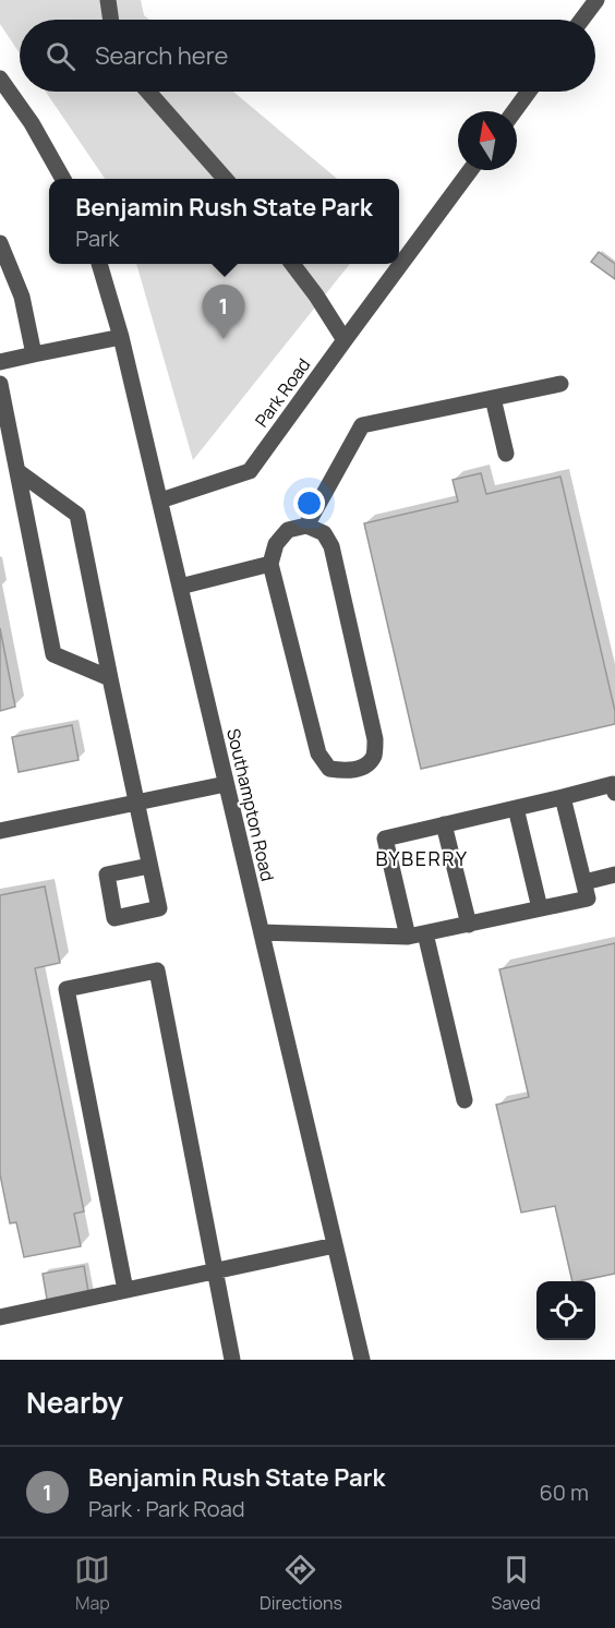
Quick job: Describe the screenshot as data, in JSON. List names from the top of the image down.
{
  "streets": {
    "street": ["Park Road", "Southampton Road"]
  },
  "crossings": [
    ["Park Road", "Southampton Road"]
  ],
  "districts": ["BYBERRY"],
  "north": "top",
  "page": {
    "search": "Search here",
    "popup": ["Benjamin Rush State Park", "Park"],
    "pins": "1",
    "heading": "Nearby",
    "list": [
      {
        "mark": "1",
        "name": "Benjamin Rush State Park",
        "note": "Park · Park Road",
        "value": "60 m"
      }
    ],
    "nav": ["Map", "Directions", "Saved"]
  }
}
